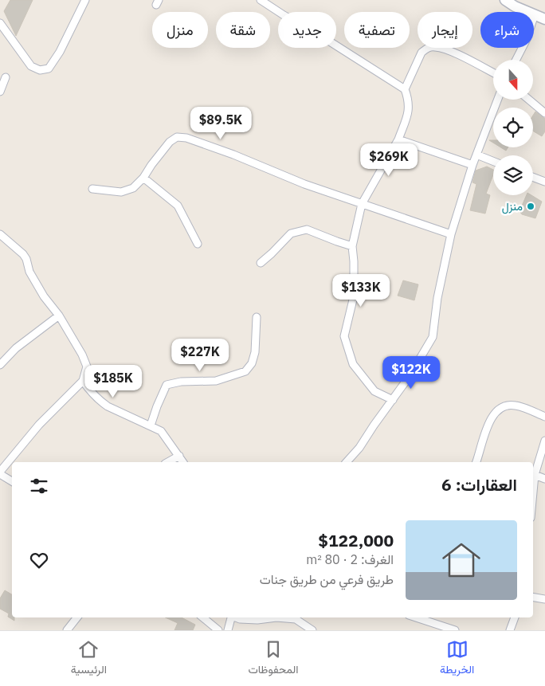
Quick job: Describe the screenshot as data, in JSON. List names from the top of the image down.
{
  "places": ["منزل"],
  "north": "bottom",
  "page": {
    "chip": [
      "شراء",
      "إيجار",
      "تصفية",
      "جديد",
      "شقة",
      "منزل"
    ],
    "price": [
      "$89.5K",
      "$269K",
      "$133K",
      "$227K",
      "$122K",
      "$185K"
    ],
    "heading": "العقارات: 6",
    "list": [
      {
        "name": "$122,000",
        "note": "الغرف: 2 · 80 m² · طريق فرعي من طريق جنات"
      }
    ],
    "tabs": ["الخريطة", "المحفوظات", "الرئيسية"]
  }
}
